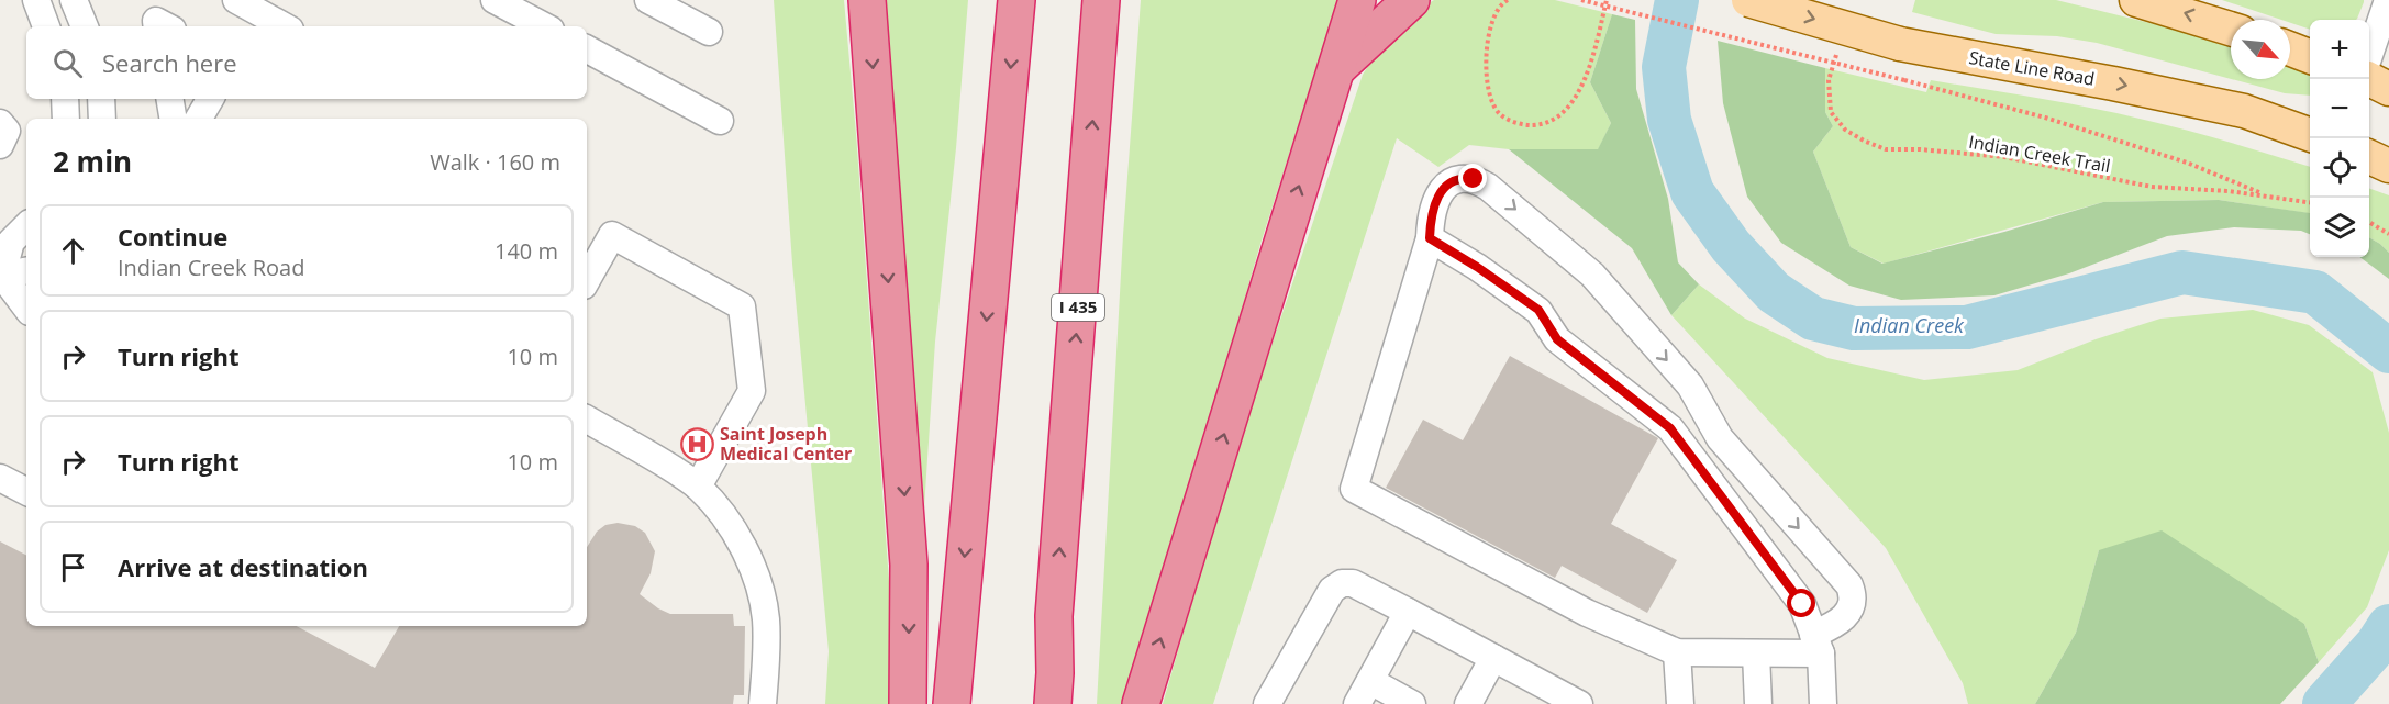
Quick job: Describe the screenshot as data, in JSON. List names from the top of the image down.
{
  "streets": {
    "highway": ["I 435"],
    "main road": ["State Line Road"],
    "path": ["Indian Creek Trail"]
  },
  "one_way": ["State Line Road"],
  "water": ["Indian Creek"],
  "places": {
    "hospital": ["Saint Joseph Medical Center"]
  },
  "north": "bottom right",
  "page": {
    "map_buttons": ["+", "−"],
    "search": "Search here",
    "heading": ["2 min", "Walk · 160 m"],
    "list": [
      ["Continue", "Indian Creek Road", "140 m"],
      ["Turn right", "10 m"],
      ["Turn right", "10 m"],
      "Arrive at destination"
    ]
  }
}
